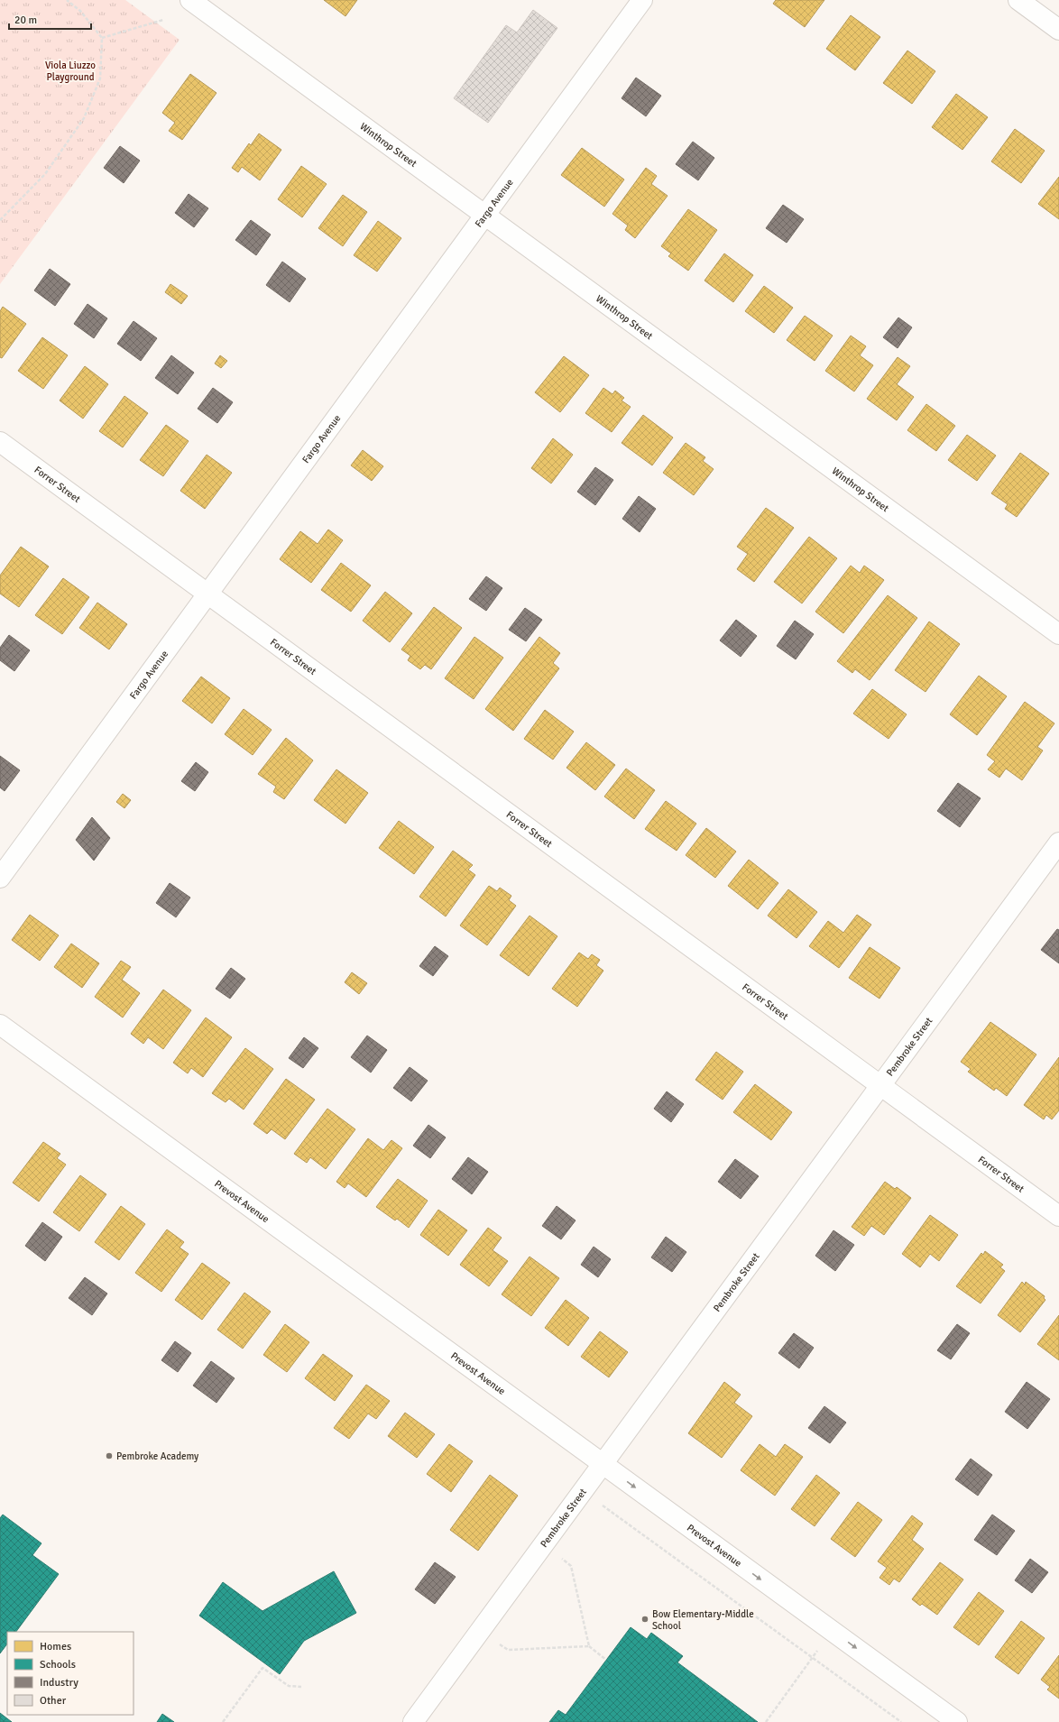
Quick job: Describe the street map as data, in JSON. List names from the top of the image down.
{
  "streets": {
    "street": [
      "Winthrop Street",
      "Fargo Avenue",
      "Forrer Street",
      "Pembroke Street",
      "Prevost Avenue"
    ]
  },
  "crossings": [
    ["Winthrop Street", "Fargo Avenue"],
    ["Fargo Avenue", "Forrer Street"],
    ["Forrer Street", "Pembroke Street"],
    ["Pembroke Street", "Prevost Avenue"]
  ],
  "one_way": ["Prevost Avenue"],
  "parks": ["Viola Liuzzo Playground"],
  "places": ["Pembroke Academy", "Bow Elementary-Middle School"],
  "legend": [
    "Homes",
    "Schools",
    "Industry",
    "Other"
  ],
  "scale_bar": "20 m"
}
